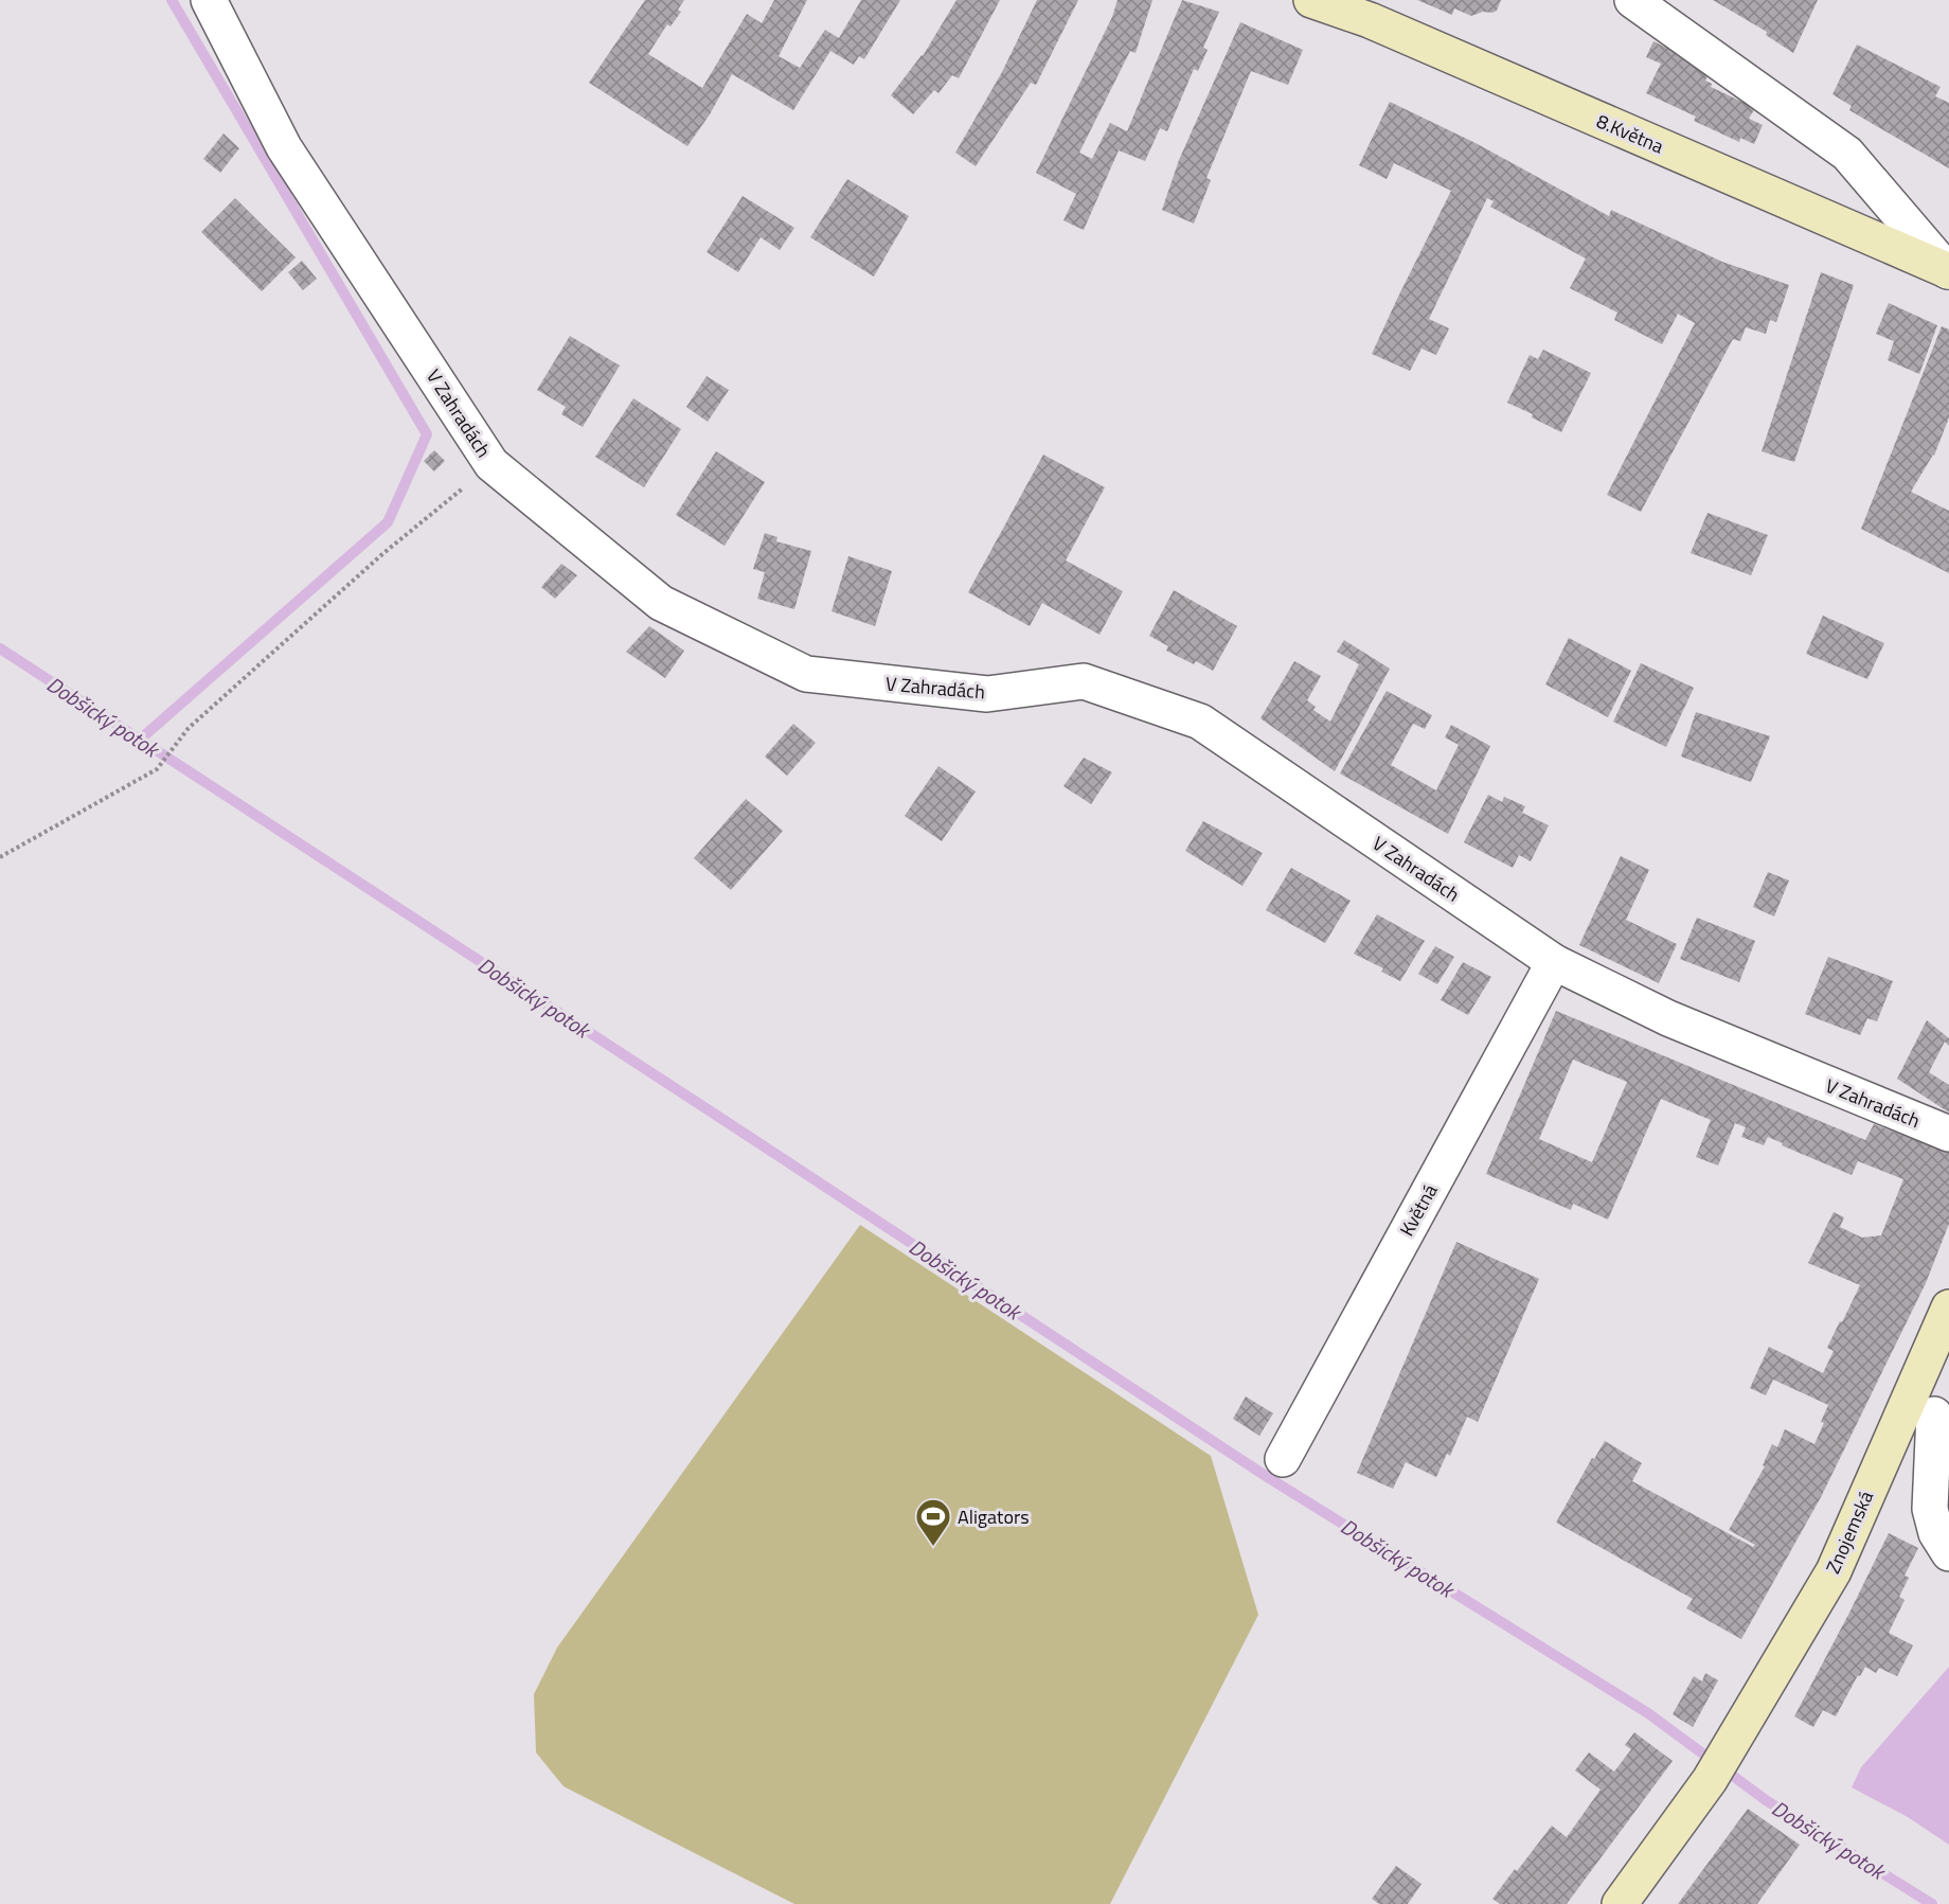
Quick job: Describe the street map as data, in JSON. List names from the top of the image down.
{
  "streets": {
    "street": [
      "8.Května",
      "V Zahradách",
      "Květná",
      "Znojemská"
    ]
  },
  "crossings": [
    ["V Zahradách", "Květná"]
  ],
  "water": ["Dobšický potok"],
  "places": {
    "sports": ["Aligators"]
  }
}
